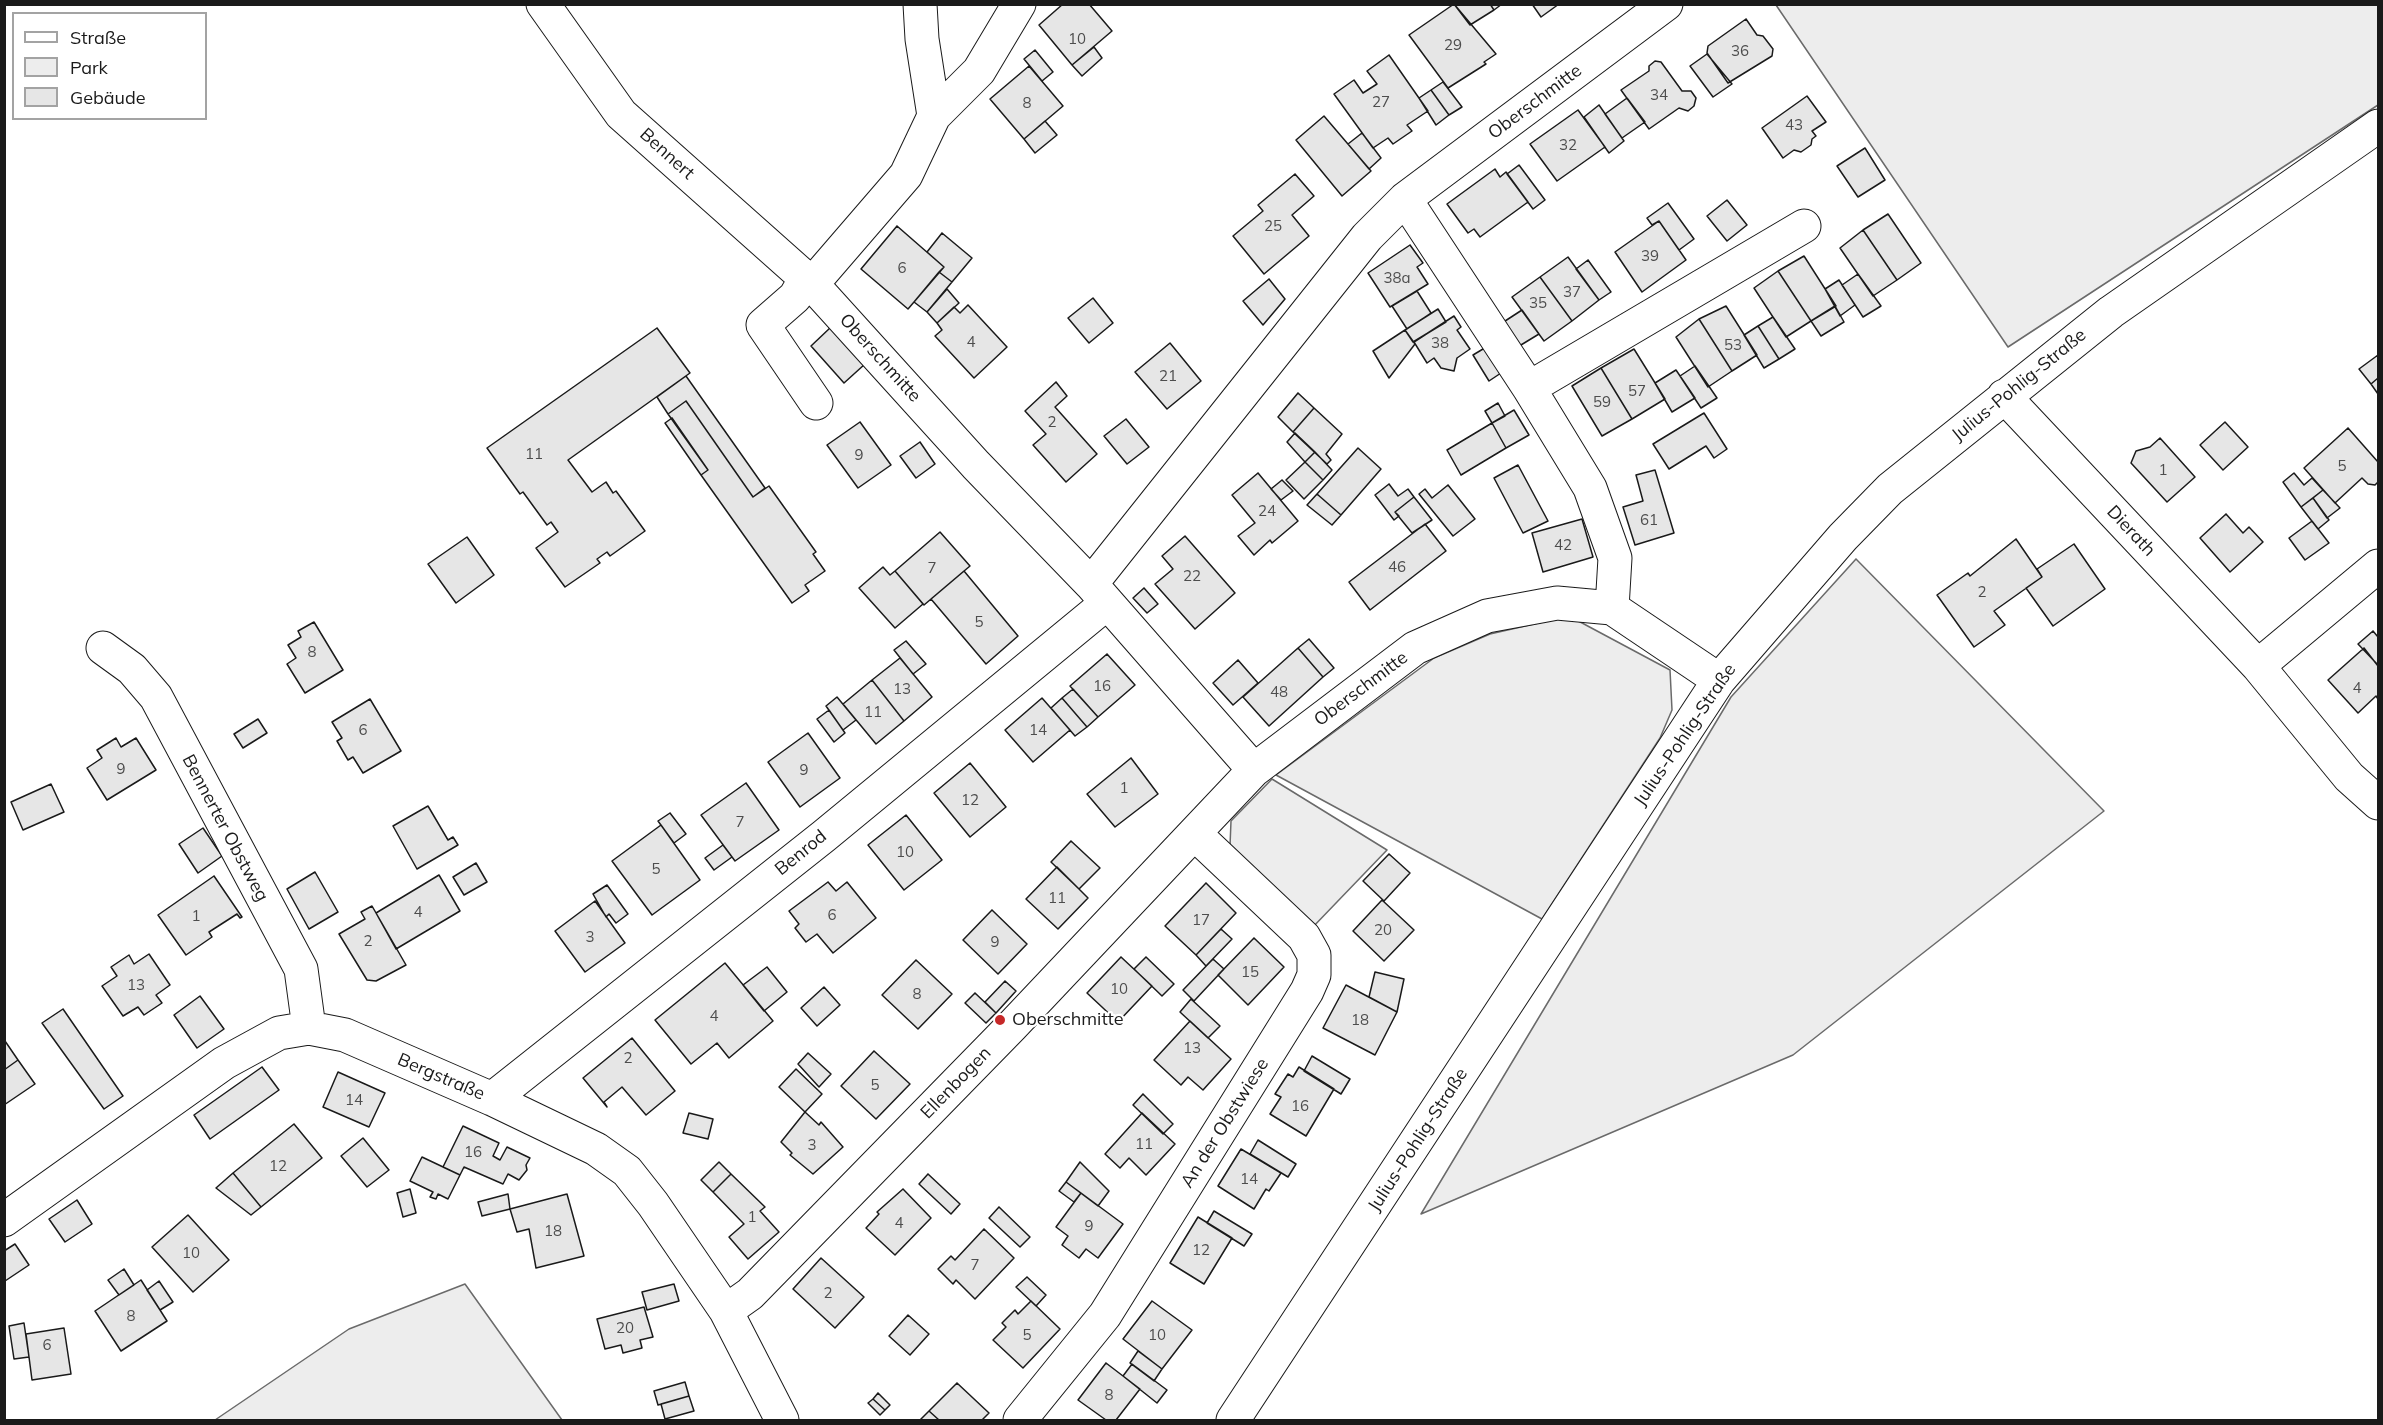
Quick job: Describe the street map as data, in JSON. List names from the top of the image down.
{
  "streets": {
    "street": [
      "Oberschmitte",
      "Bennert",
      "Julius-Pohlig-Straße",
      "Dierath",
      "Bennerter Obstweg",
      "Benrod",
      "Bergstraße",
      "Ellenbogen",
      "An der Obstwiese"
    ]
  },
  "crossings": [
    ["Oberschmitte", "Bennert"],
    ["Oberschmitte", "Julius-Pohlig-Straße"],
    ["Oberschmitte", "Benrod"],
    ["Oberschmitte", "Ellenbogen"],
    ["Julius-Pohlig-Straße", "Dierath"],
    ["Bennerter Obstweg", "Bergstraße"],
    ["Benrod", "Bergstraße"],
    ["Bergstraße", "Ellenbogen"],
    ["Ellenbogen", "An der Obstwiese"]
  ],
  "places": ["Oberschmitte"],
  "house_numbers": [
    "10",
    "29",
    "36",
    "34",
    "27",
    "8",
    "43",
    "32",
    "25",
    "39",
    "6",
    "38a",
    "37",
    "35",
    "4",
    "38",
    "53",
    "21",
    "57",
    "59",
    "2",
    "11",
    "9",
    "5",
    "1",
    "24",
    "61",
    "42",
    "46",
    "7",
    "22",
    "2",
    "5",
    "8",
    "16",
    "4",
    "13",
    "48",
    "11",
    "6",
    "14",
    "9",
    "9",
    "1",
    "12",
    "7",
    "10",
    "5",
    "11",
    "4",
    "6",
    "1",
    "17",
    "20",
    "3",
    "2",
    "9",
    "15",
    "13",
    "10",
    "8",
    "4",
    "18",
    "13",
    "2",
    "5",
    "14",
    "16",
    "11",
    "3",
    "16",
    "12",
    "14",
    "1",
    "4",
    "9",
    "18",
    "12",
    "10",
    "7",
    "2",
    "8",
    "20",
    "5",
    "10",
    "6",
    "8"
  ],
  "legend": ["Straße", "Park", "Gebäude"]
}
